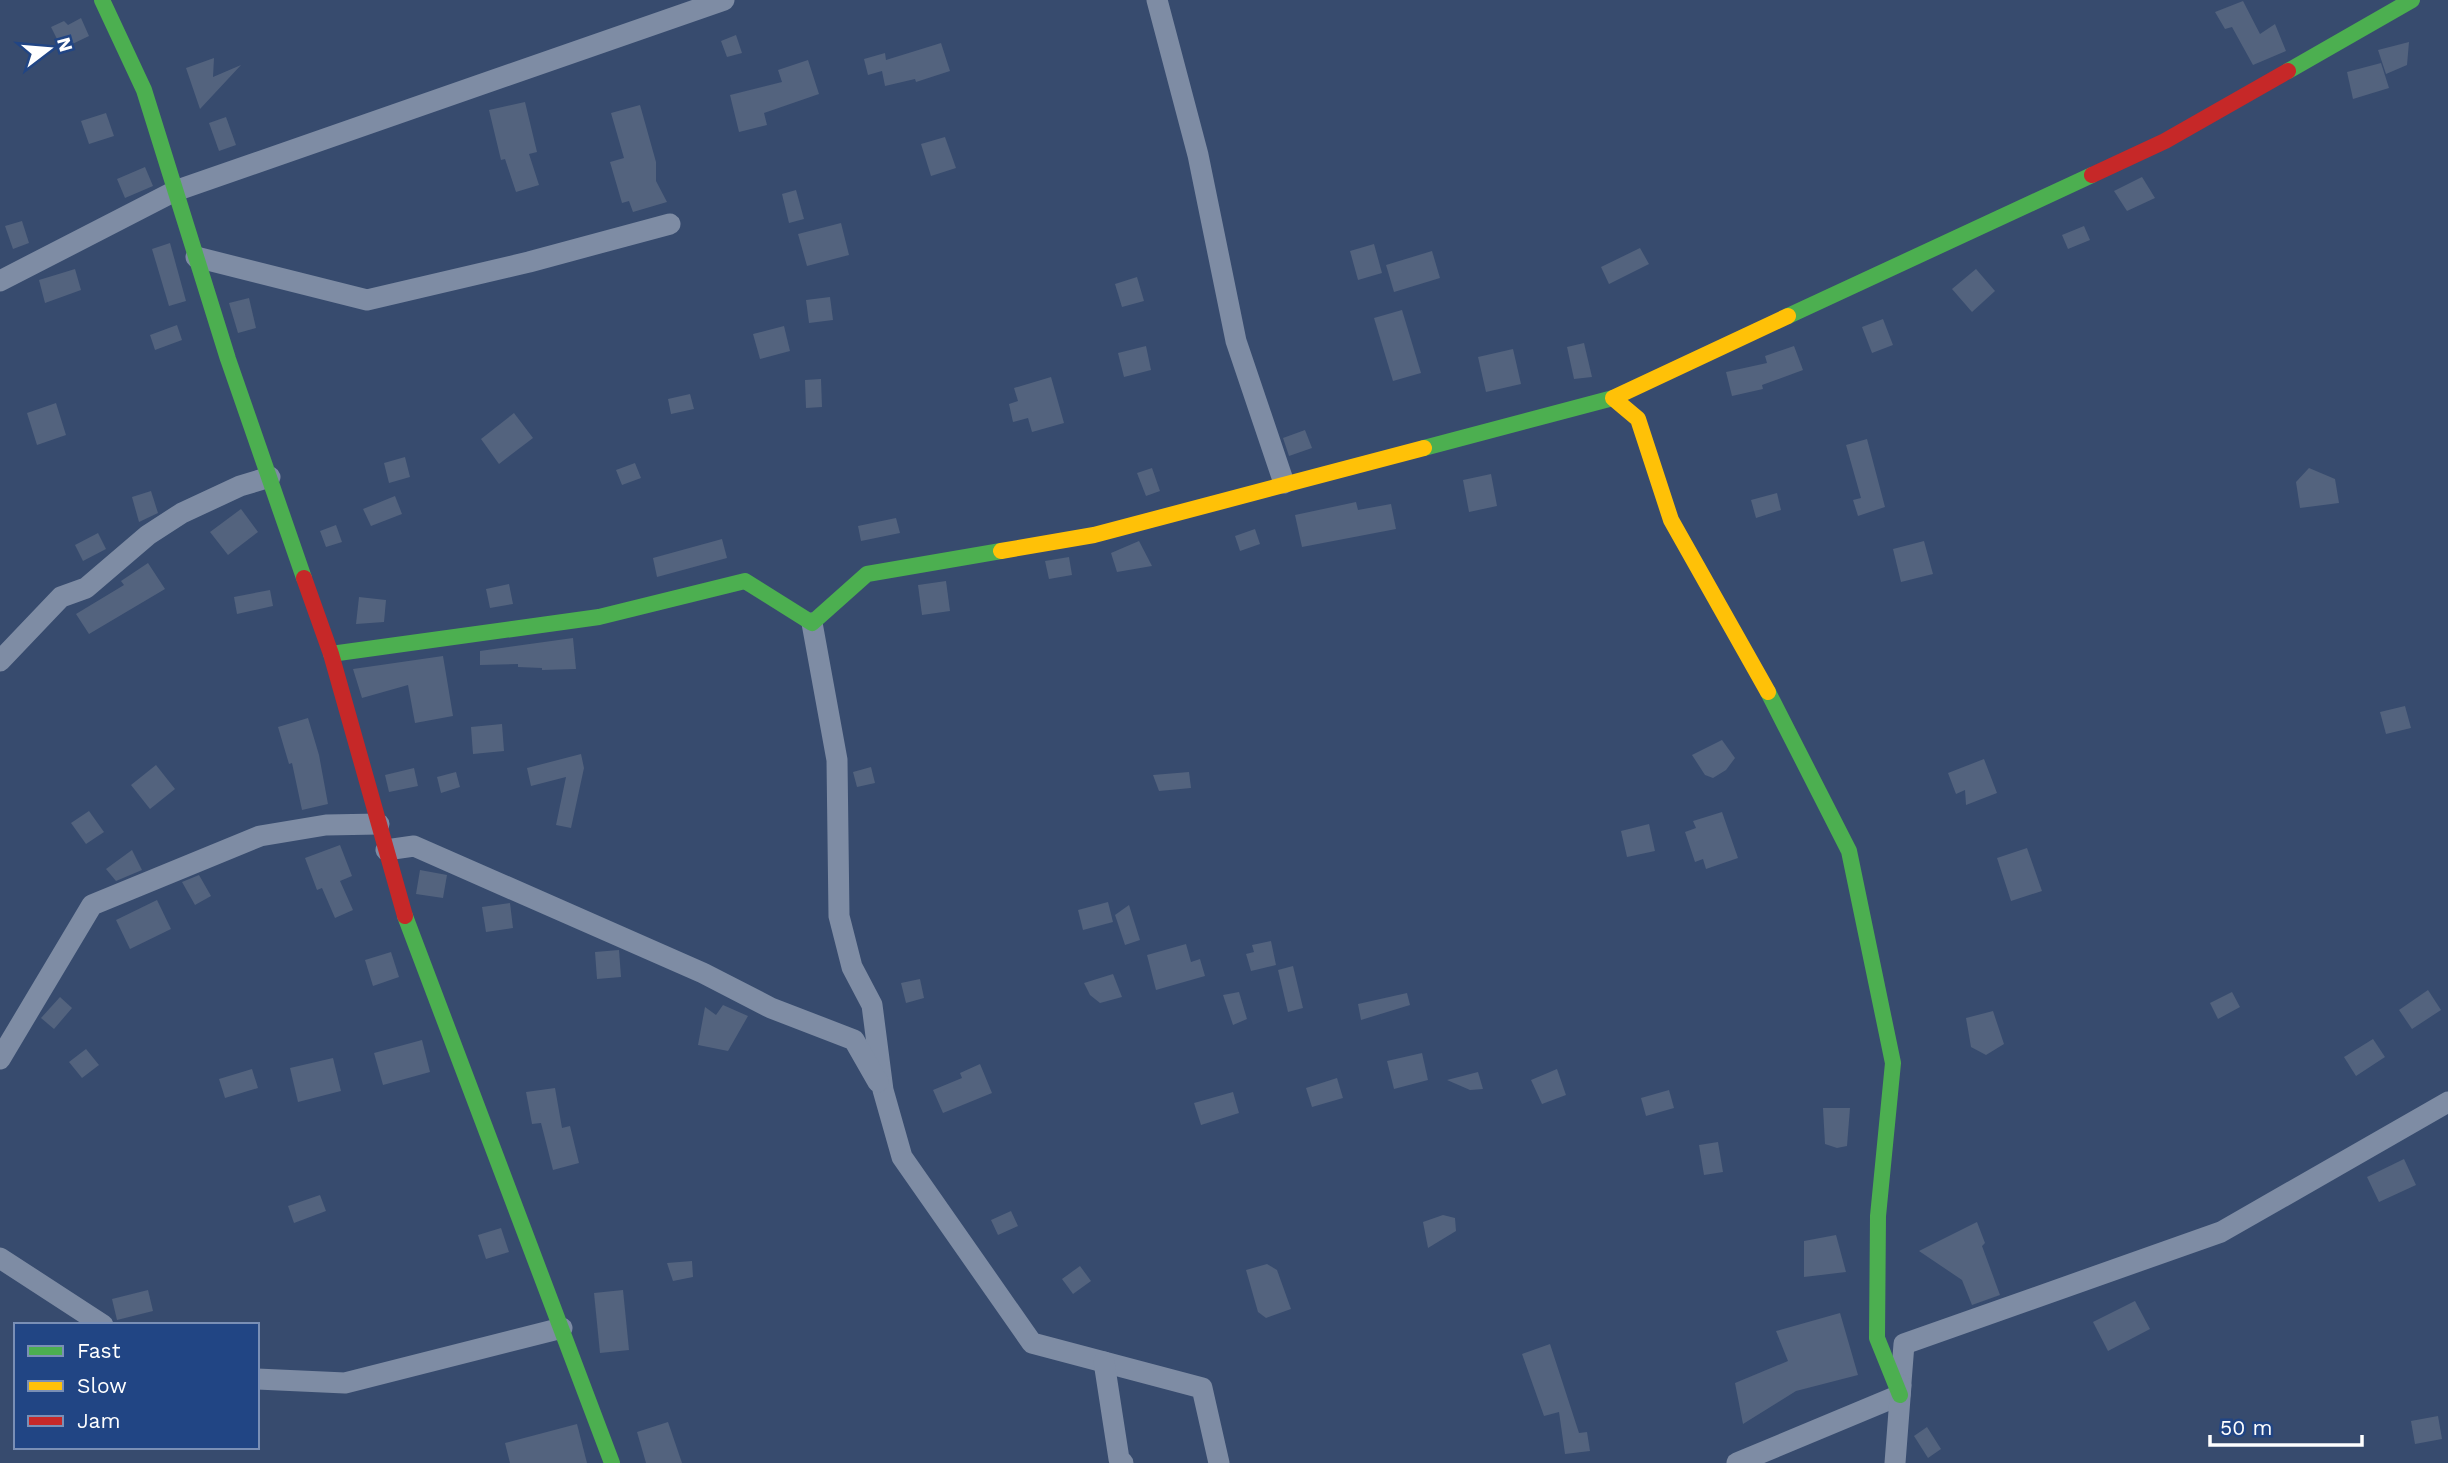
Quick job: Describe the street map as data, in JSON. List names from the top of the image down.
{
  "legend": ["Fast", "Slow", "Jam"],
  "scale_bar": "50 m",
  "north": "right"
}
